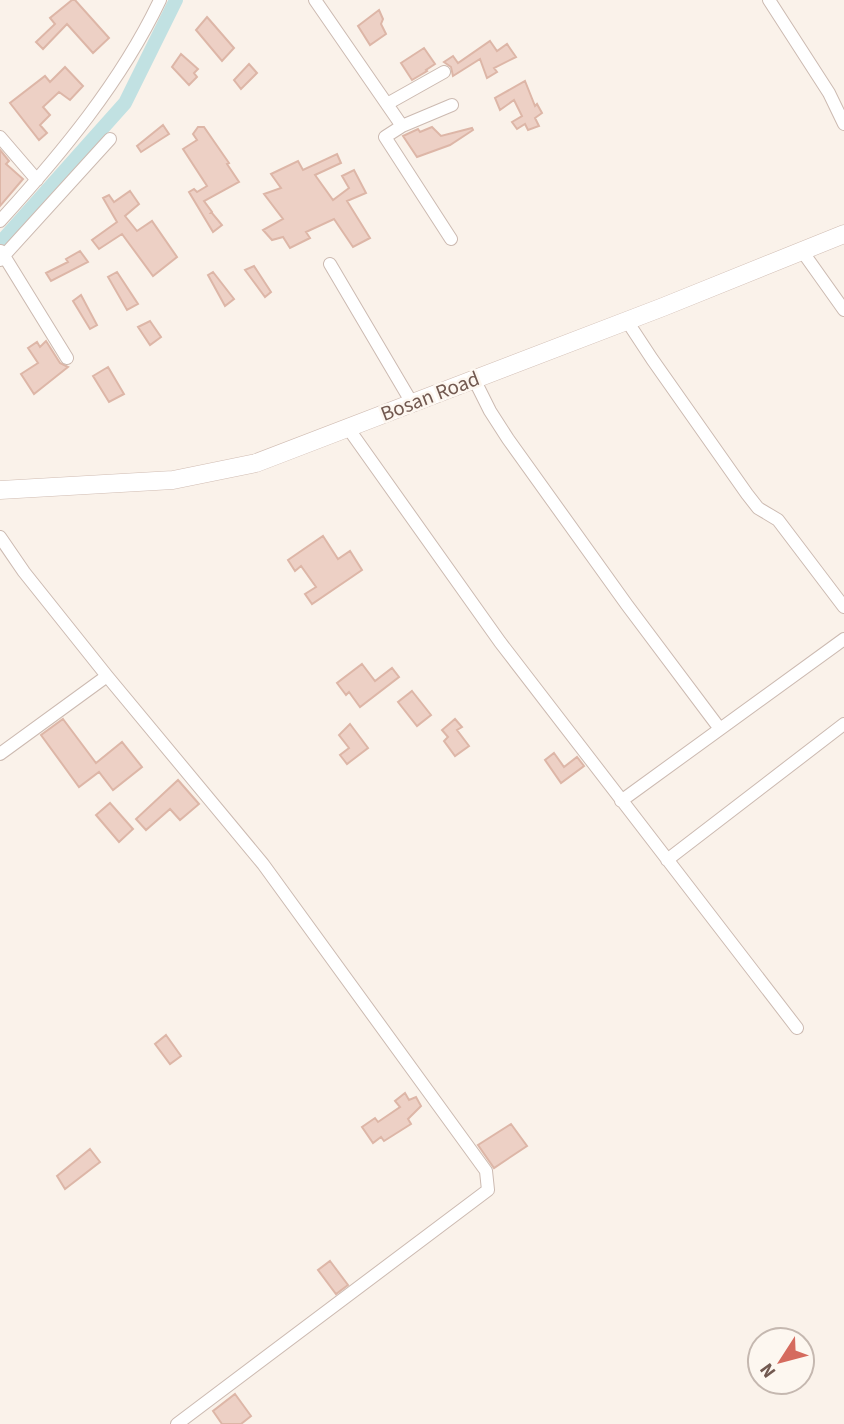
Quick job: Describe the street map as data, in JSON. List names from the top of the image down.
{
  "streets": {
    "main road": ["Bosan Road"]
  },
  "north": "bottom left"
}
